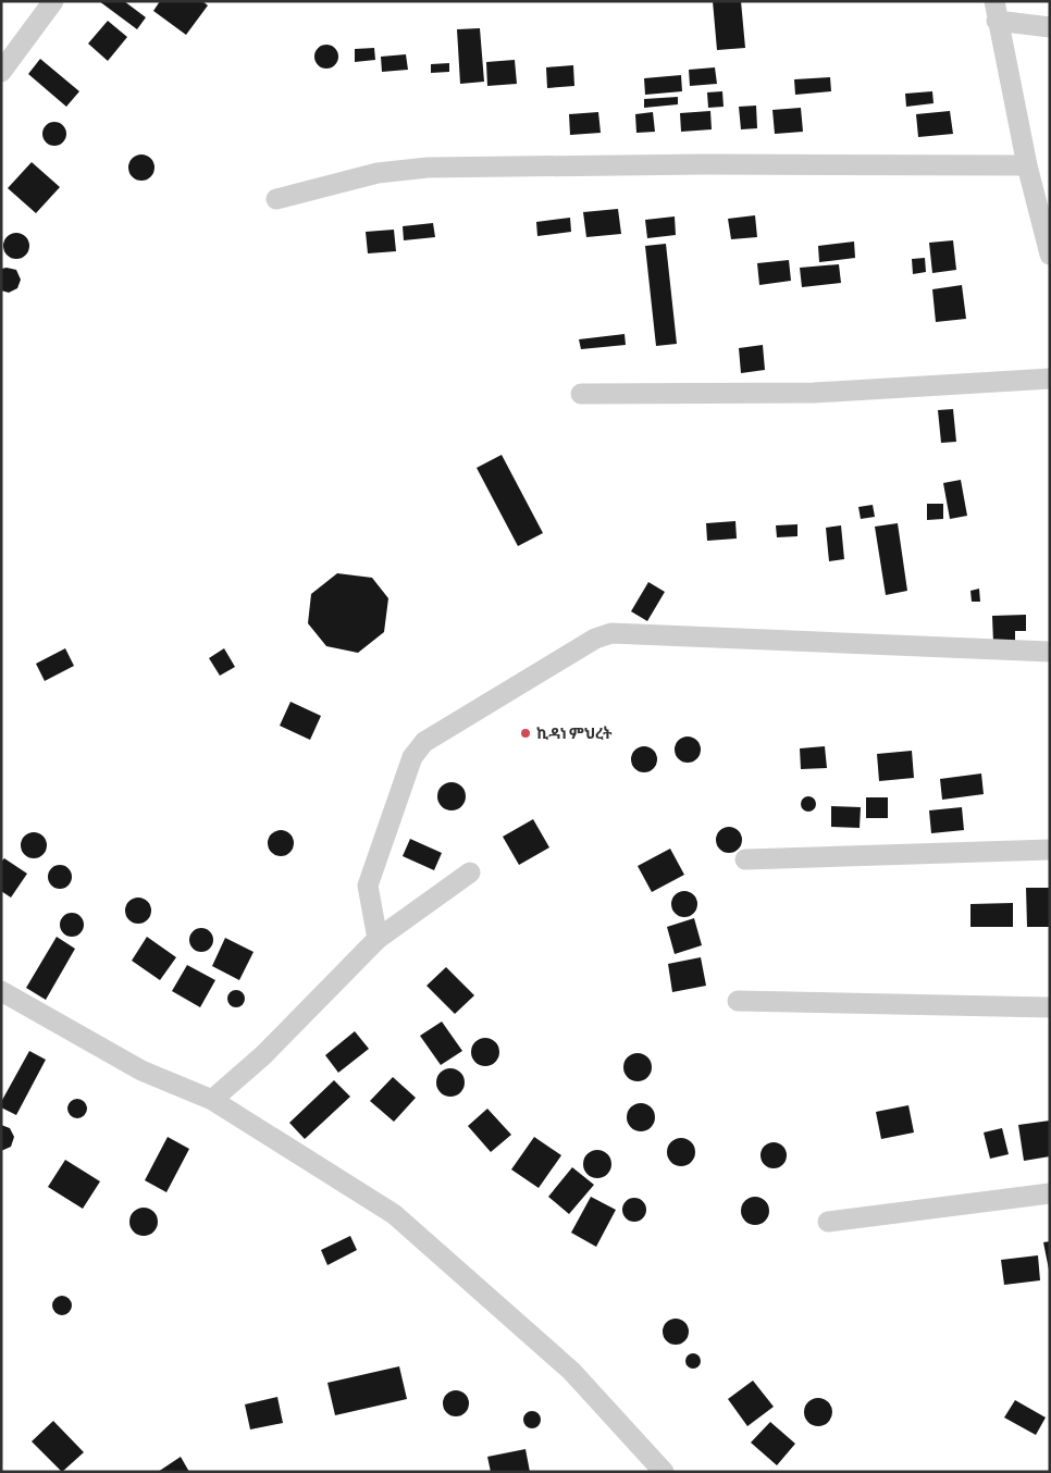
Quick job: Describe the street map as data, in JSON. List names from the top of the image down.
{
  "places": ["ኪዳነ ምህረት"]
}
